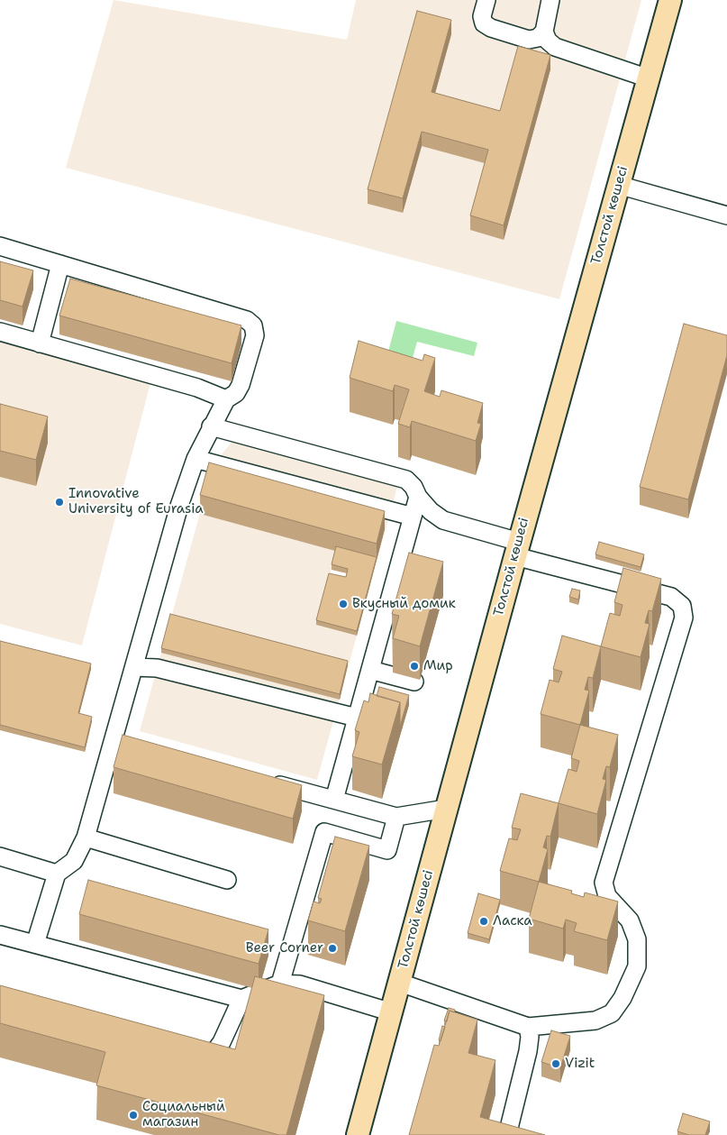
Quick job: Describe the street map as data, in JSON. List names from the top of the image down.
{
  "streets": {
    "main road": ["Толстой көшесі"]
  },
  "places": [
    "Innovative University of Eurasia",
    "Вкусный домик",
    "Мир",
    "Ласка",
    "Beer Corner",
    "Vizit",
    "Социальный магазин"
  ]
}
